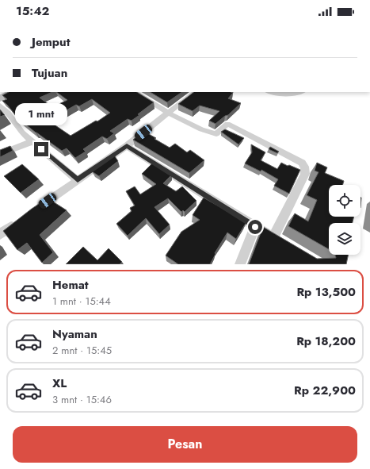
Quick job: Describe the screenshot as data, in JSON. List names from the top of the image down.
{
  "page": {
    "status": "15:42",
    "banner": ["Jemput", "Tujuan"],
    "bubble": "1 mnt",
    "list": [
      {
        "name": "Hemat",
        "note": "1 mnt · 15:44",
        "value": "Rp 13,500"
      },
      {
        "name": "Nyaman",
        "note": "2 mnt · 15:45",
        "value": "Rp 18,200"
      },
      {
        "name": "XL",
        "note": "3 mnt · 15:46",
        "value": "Rp 22,900"
      }
    ],
    "buttons": "Pesan"
  }
}
